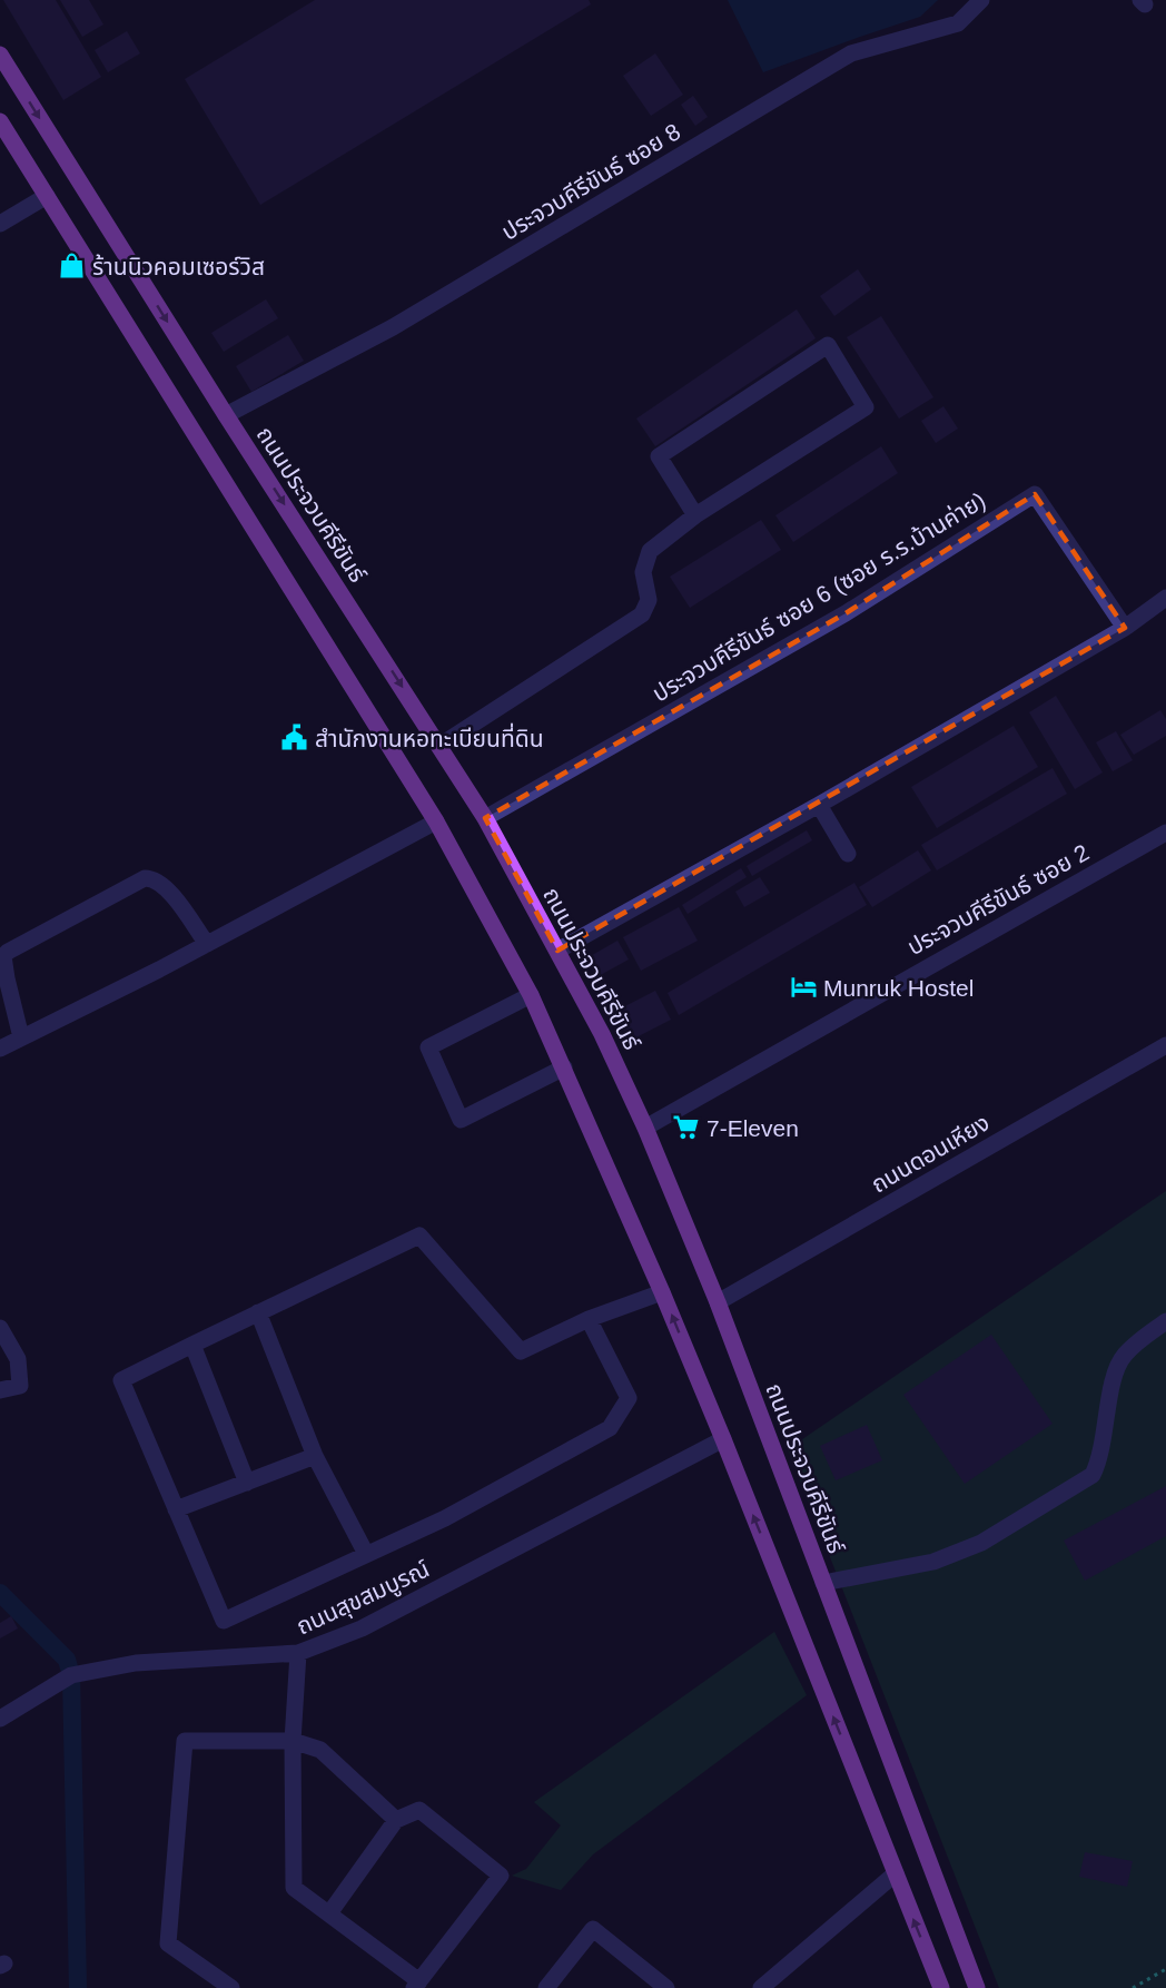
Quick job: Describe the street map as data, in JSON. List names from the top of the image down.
{
  "streets": {
    "main road": ["ถนนประจวบคีรีขันธ์"],
    "street": [
      "ประจวบคีรีขันธ์ ซอย 8",
      "ประจวบคีรีขันธ์ ซอย 6 (ซอย ร.ร.บ้านค่าย)",
      "ประจวบคีรีขันธ์ ซอย 2",
      "ถนนดอนเหียง",
      "ถนนสุขสมบูรณ์"
    ]
  },
  "crossings": [
    ["ประจวบคีรีขันธ์ ซอย 8", "ถนนประจวบคีรีขันธ์"],
    ["ถนนประจวบคีรีขันธ์", "ประจวบคีรีขันธ์ ซอย 6 (ซอย ร.ร.บ้านค่าย)"],
    ["ถนนประจวบคีรีขันธ์", "ประจวบคีรีขันธ์ ซอย 2"],
    ["ถนนประจวบคีรีขันธ์", "ถนนดอนเหียง"]
  ],
  "places": {
    "shop": ["ร้านนิวคอมเซอร์วิส"],
    "public building": ["สำนักงานหอทะเบียนที่ดิน"],
    "hotel": ["Munruk Hostel"],
    "supermarket": ["7-Eleven"]
  }
}
